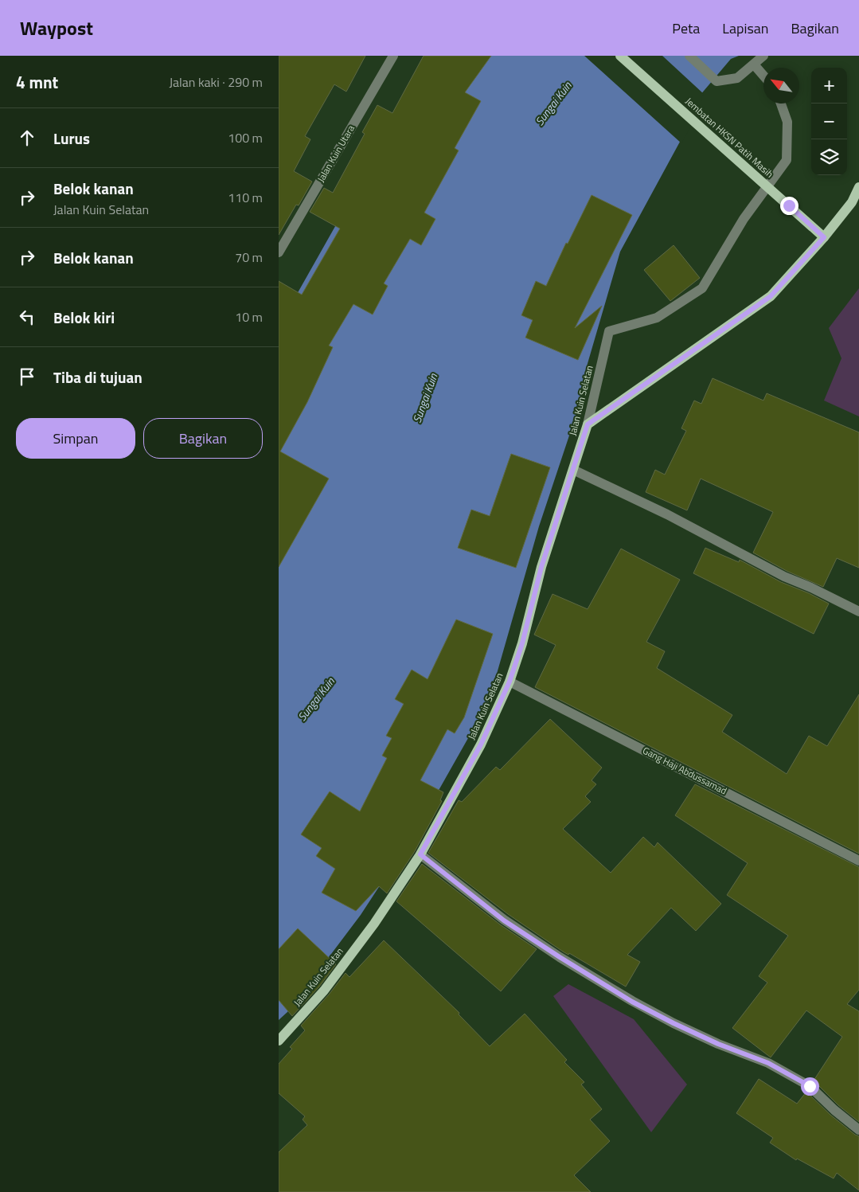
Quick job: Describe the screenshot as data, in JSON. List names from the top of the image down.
{
  "streets": {
    "main road": ["Jembatan HKSN Patih Masih", "Jalan Kuin Selatan"],
    "street": ["Jalan Kuin Utara", "Gang Haji Abdussamad"]
  },
  "crossings": [
    ["Jalan Kuin Selatan", "Gang Haji Abdussamad"]
  ],
  "water": ["Sungai Kuin"],
  "north": "top left",
  "page": {
    "header": "Waypost",
    "nav": ["Peta", "Lapisan", "Bagikan"],
    "heading": ["4 mnt", "Jalan kaki · 290 m"],
    "map_buttons": ["+", "−"],
    "list": [
      ["Lurus", "100 m"],
      ["Belok kanan", "Jalan Kuin Selatan", "110 m"],
      ["Belok kanan", "70 m"],
      ["Belok kiri", "10 m"],
      "Tiba di tujuan"
    ],
    "buttons": ["Simpan", "Bagikan"]
  }
}
